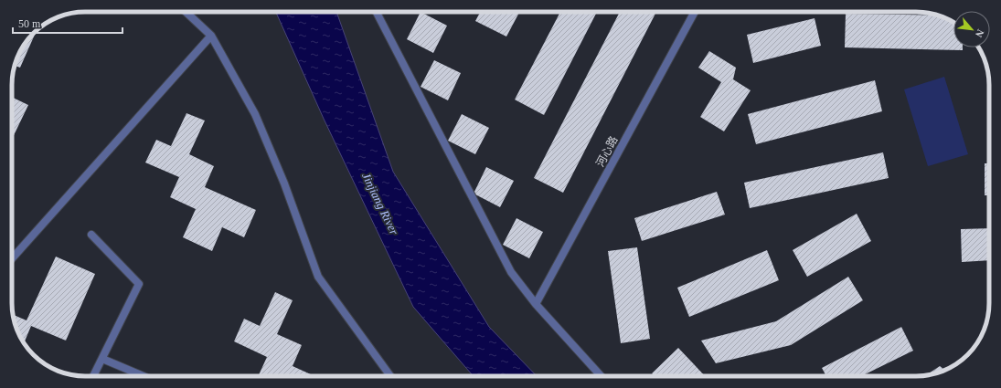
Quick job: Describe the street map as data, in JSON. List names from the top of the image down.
{
  "streets": {
    "street": ["河心路"]
  },
  "water": ["Jinjiang River"],
  "scale_bar": "50 m",
  "north": "bottom right"
}
